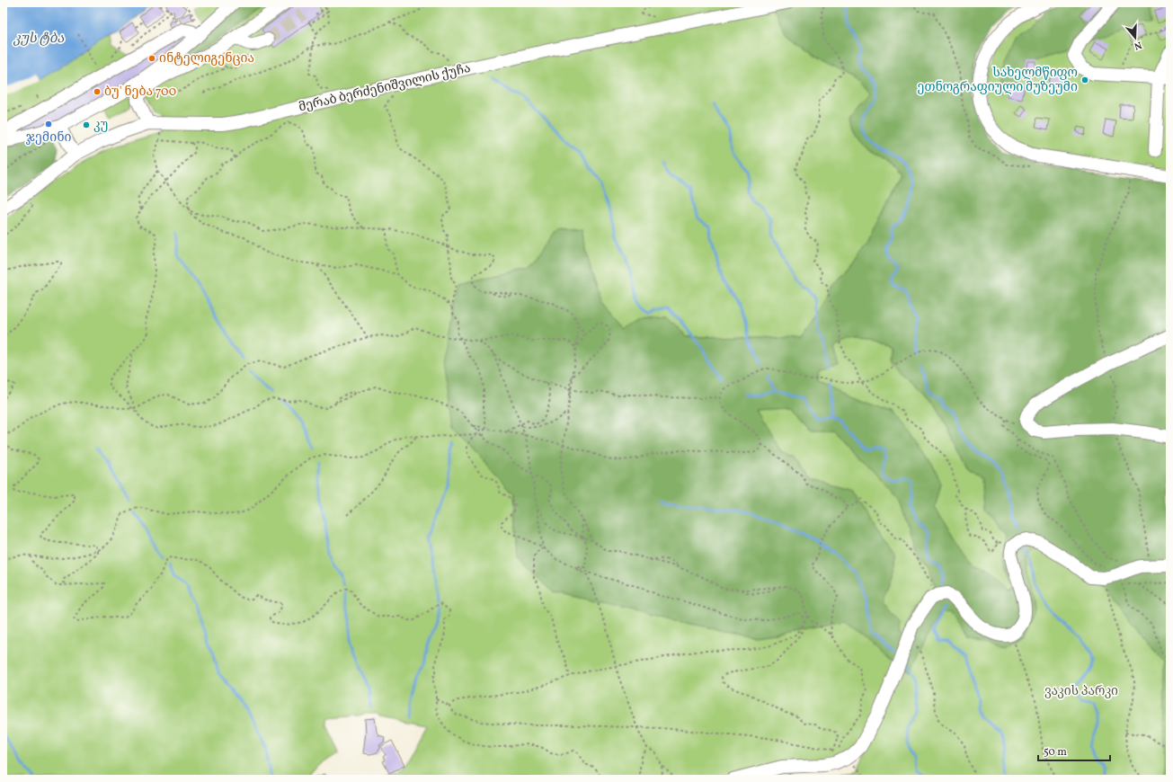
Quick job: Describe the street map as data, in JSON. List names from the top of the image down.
{
  "streets": {
    "street": ["მერაბ ბერძენიშვილის ქუჩა"]
  },
  "water": ["კუს ტბა"],
  "parks": ["ვაკის პარკი"],
  "places": [
    "ინტელიგენცია",
    "სახელმწიფო ეთნოგრაფიული მუზეუმი",
    "ბუ' ნება 700",
    "ჯემინი",
    "კუ"
  ],
  "scale_bar": "50 m",
  "north": "bottom"
}
